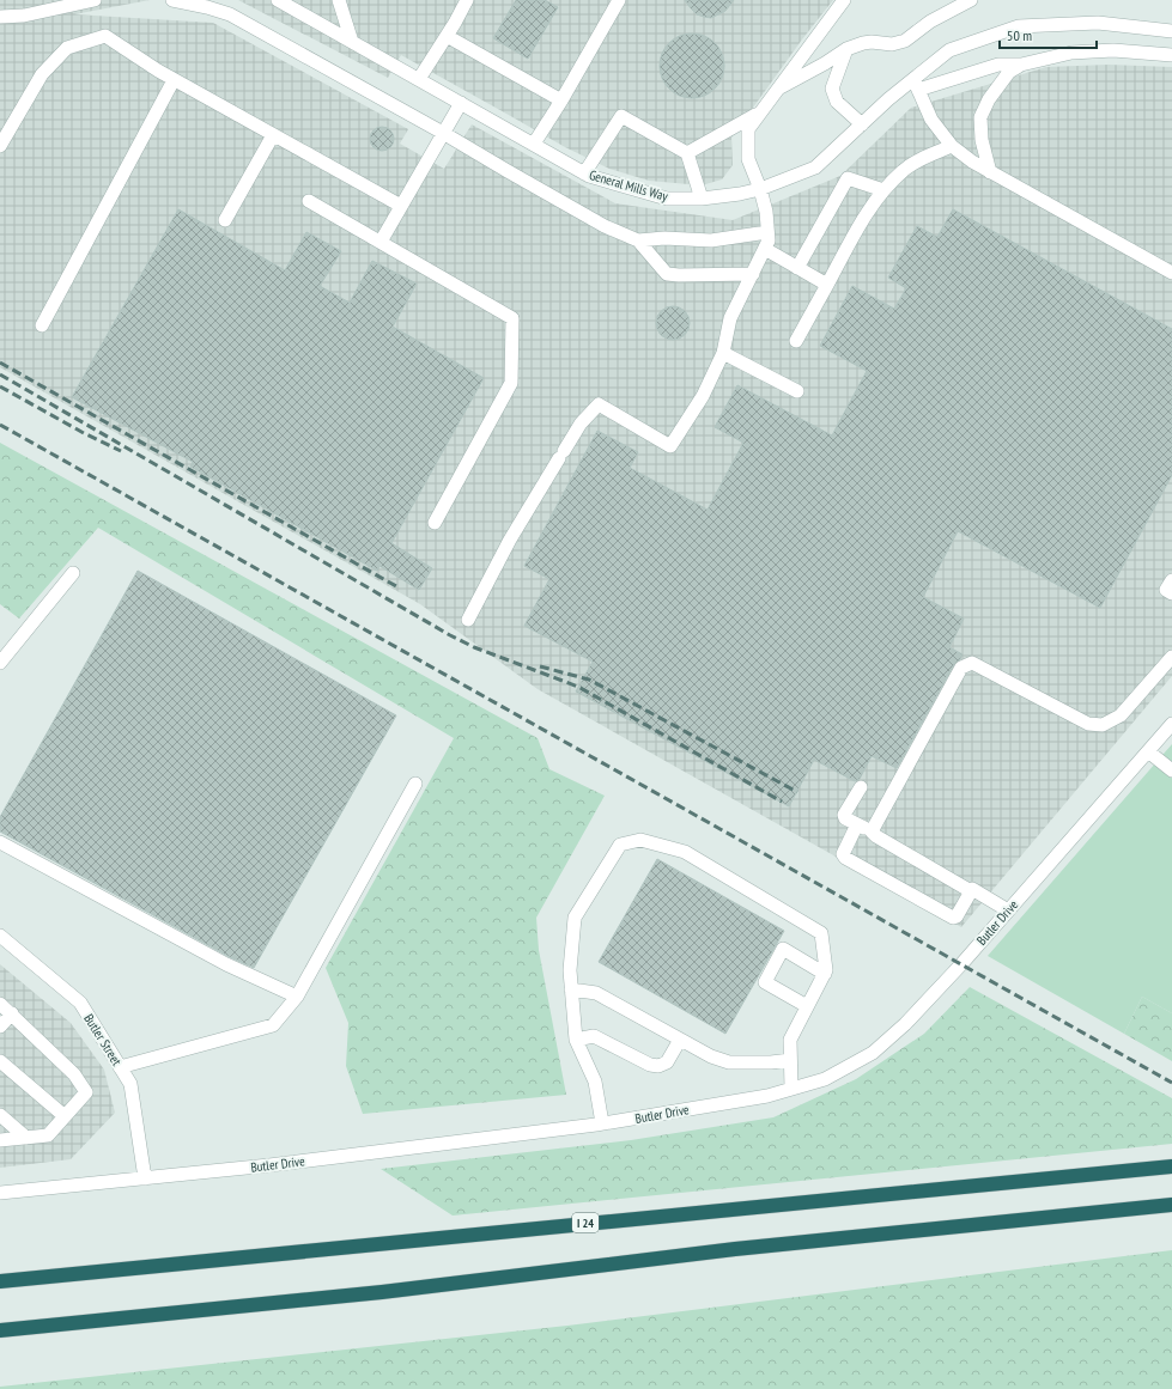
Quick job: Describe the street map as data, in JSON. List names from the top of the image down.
{
  "streets": {
    "highway": ["I 24"],
    "street": ["General Mills Way", "Butler Drive", "Butler Street"]
  },
  "crossings": [
    ["Butler Drive", "Butler Street"]
  ],
  "scale_bar": "50 m"
}
